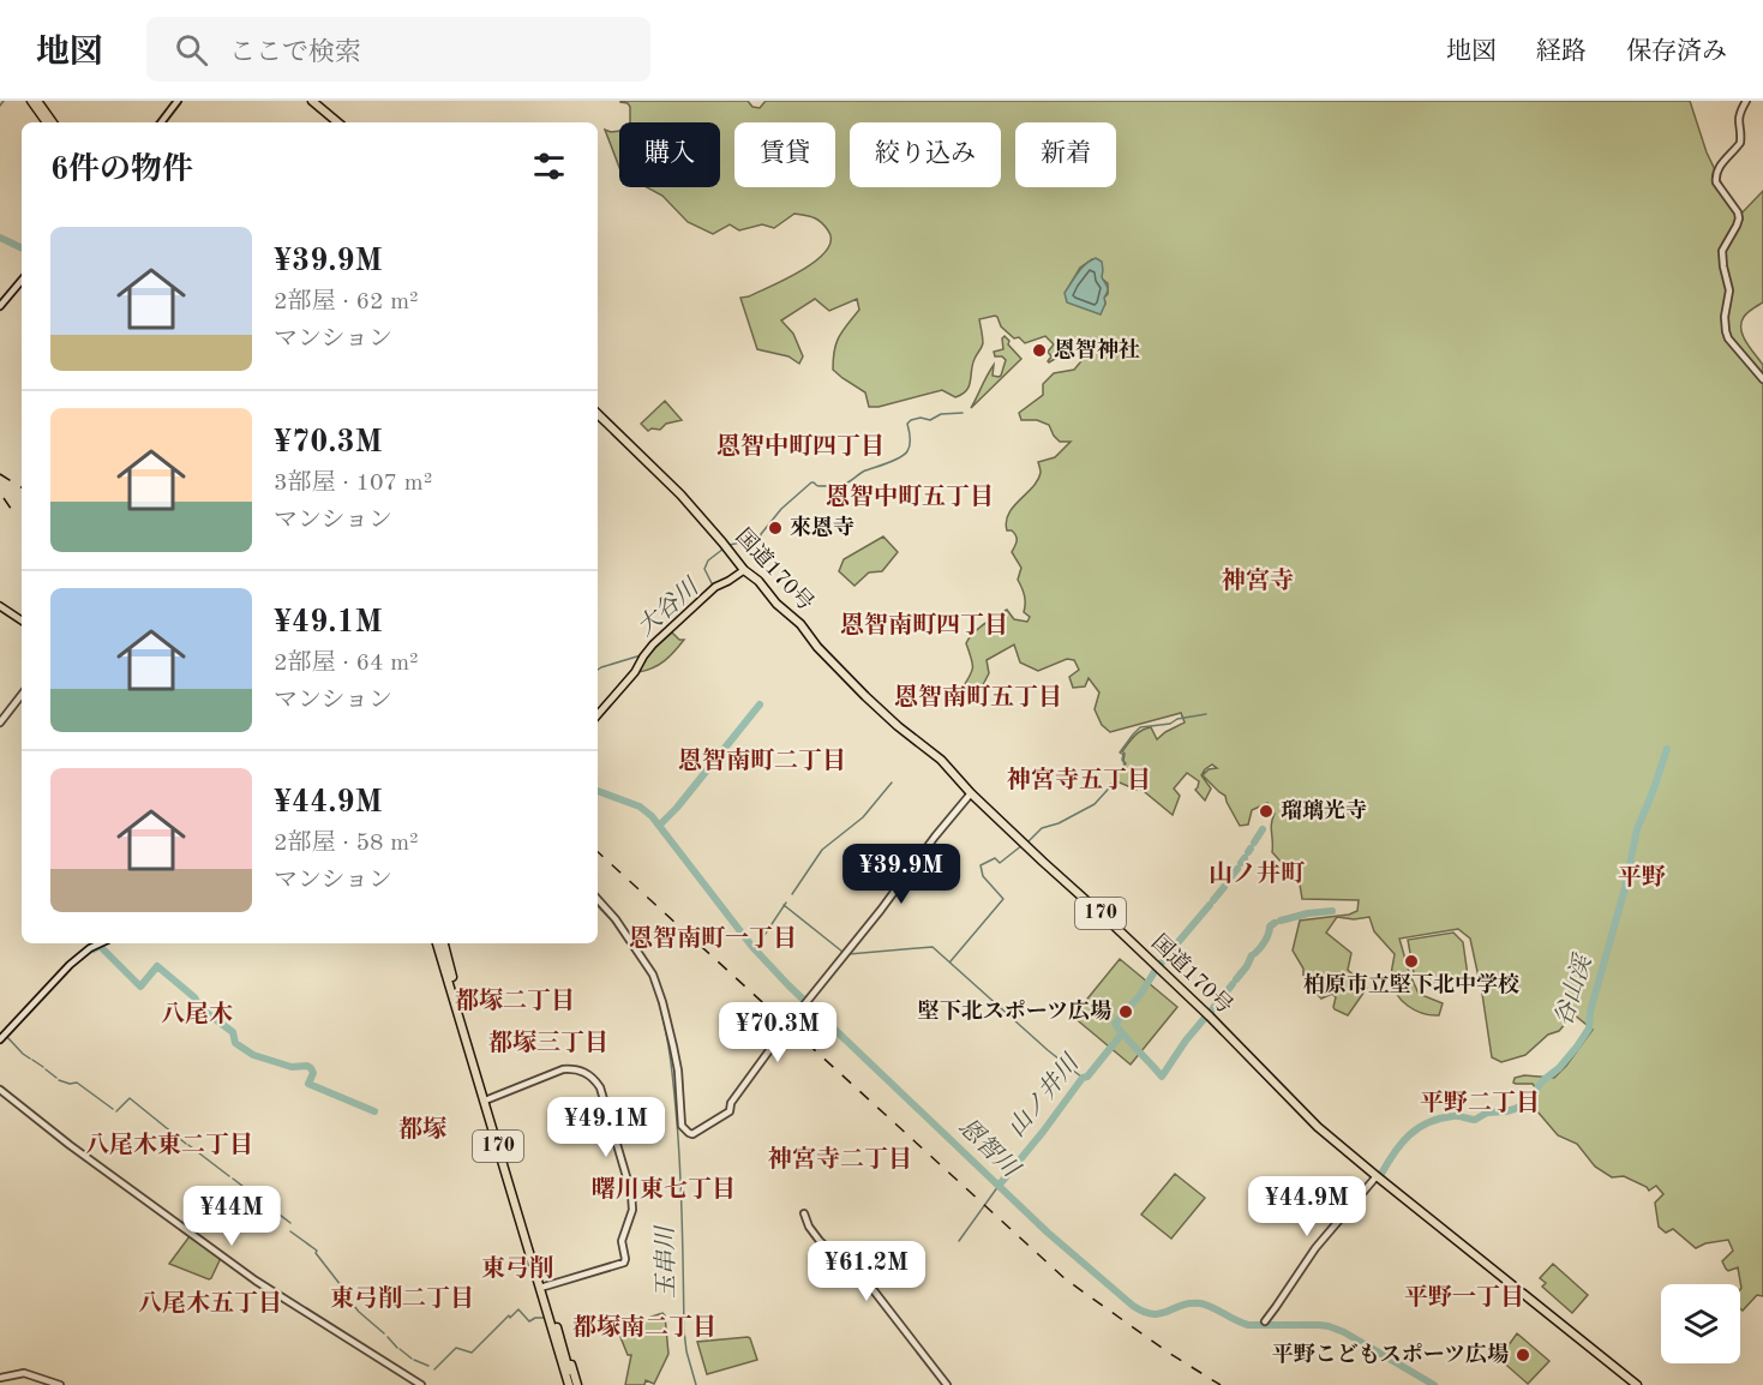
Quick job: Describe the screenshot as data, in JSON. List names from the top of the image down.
{
  "streets": {
    "highway": ["国道170号", "170"]
  },
  "districts": [
    "恩智中町四丁目",
    "恩智中町五丁目",
    "神宮寺",
    "恩智南町四丁目",
    "恩智南町五丁目",
    "恩智南町二丁目",
    "神宮寺五丁目",
    "山ノ井町",
    "平野",
    "恩智南町一丁目",
    "都塚二丁目",
    "八尾木",
    "都塚三丁目",
    "平野二丁目",
    "都塚",
    "八尾木東二丁目",
    "神宮寺二丁目",
    "曙川東七丁目",
    "東弓削",
    "平野一丁目",
    "東弓削二丁目",
    "八尾木五丁目",
    "都塚南二丁目"
  ],
  "water": [
    "大谷川",
    "谷山渓",
    "山ノ井川",
    "恩智川",
    "玉串川"
  ],
  "places": [
    "恩智神社",
    "來恩寺",
    "瑠璃光寺",
    "柏原市立堅下北中学校",
    "堅下北スポーツ広場",
    "平野こどもスポーツ広場"
  ],
  "page": {
    "header": "地図",
    "search": "ここで検索",
    "nav": ["地図", "経路", "保存済み"],
    "chip": [
      "購入",
      "賃貸",
      "絞り込み",
      "新着"
    ],
    "heading": "6件の物件",
    "list": [
      {
        "name": "¥39.9M",
        "note": "2部屋 · 62 m² · マンション"
      },
      {
        "name": "¥70.3M",
        "note": "3部屋 · 107 m² · マンション"
      },
      {
        "name": "¥49.1M",
        "note": "2部屋 · 64 m² · マンション"
      },
      {
        "name": "¥44.9M",
        "note": "2部屋 · 58 m² · マンション"
      }
    ],
    "price": [
      "¥39.9M",
      "¥70.3M",
      "¥49.1M",
      "¥44.9M",
      "¥44M",
      "¥61.2M"
    ]
  }
}
